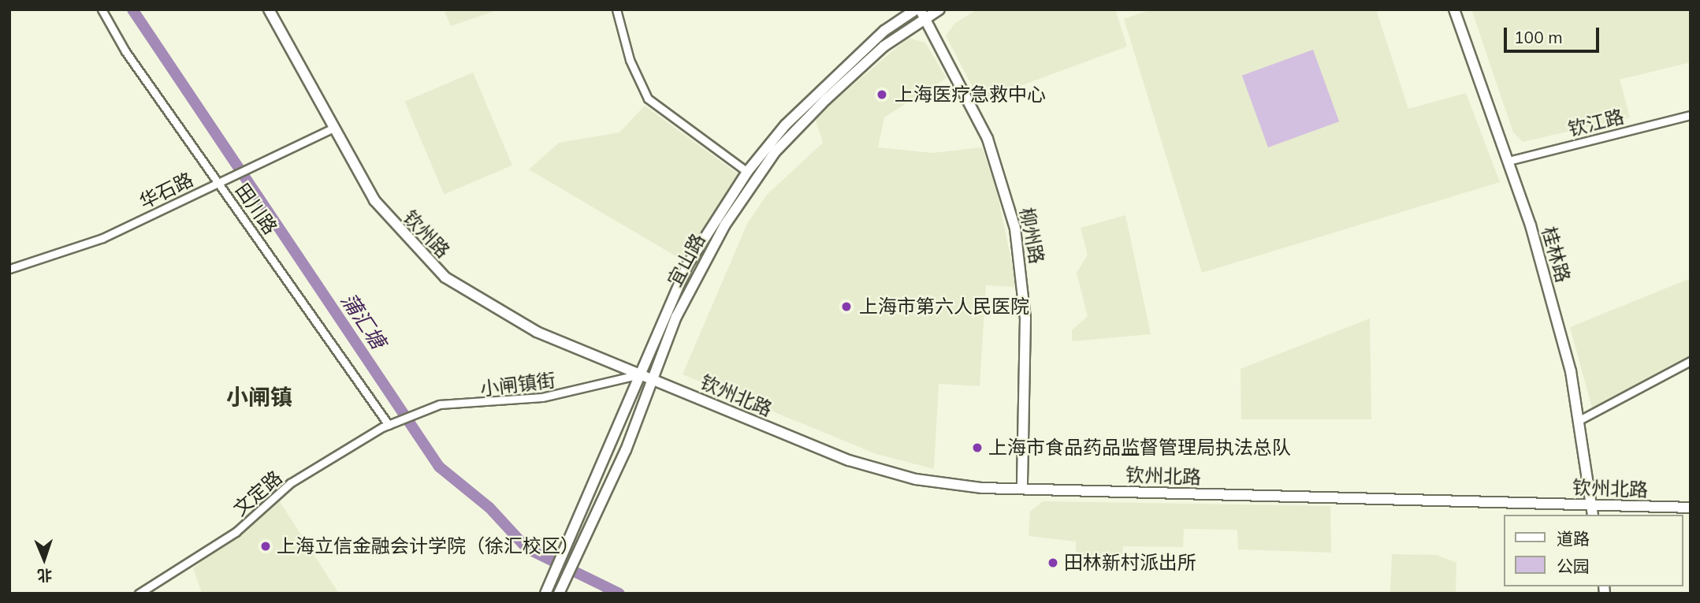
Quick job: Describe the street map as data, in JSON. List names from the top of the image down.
{
  "streets": {
    "street": [
      "钦江路",
      "华石路",
      "田川路",
      "钦州路",
      "柳州路",
      "桂林路",
      "宜山路",
      "小闸镇街",
      "钦州北路",
      "文定路"
    ]
  },
  "crossings": [
    ["钦江路", "桂林路"],
    ["华石路", "田川路"],
    ["华石路", "钦州路"],
    ["田川路", "文定路"],
    ["钦州路", "宜山路"],
    ["钦州路", "小闸镇街"],
    ["钦州路", "钦州北路"],
    ["柳州路", "宜山路"],
    ["柳州路", "钦州北路"],
    ["桂林路", "钦州北路"],
    ["宜山路", "小闸镇街"],
    ["宜山路", "钦州北路"],
    ["小闸镇街", "文定路"]
  ],
  "districts": ["小闸镇"],
  "water": ["蒲汇塘"],
  "places": [
    "上海医疗急救中心",
    "上海市第六人民医院",
    "上海市食品药品监督管理局执法总队",
    "上海立信金融会计学院（徐汇校区）",
    "田林新村派出所"
  ],
  "legend": ["道路", "公园"],
  "scale_bar": "100 m",
  "north": "bottom"
}
